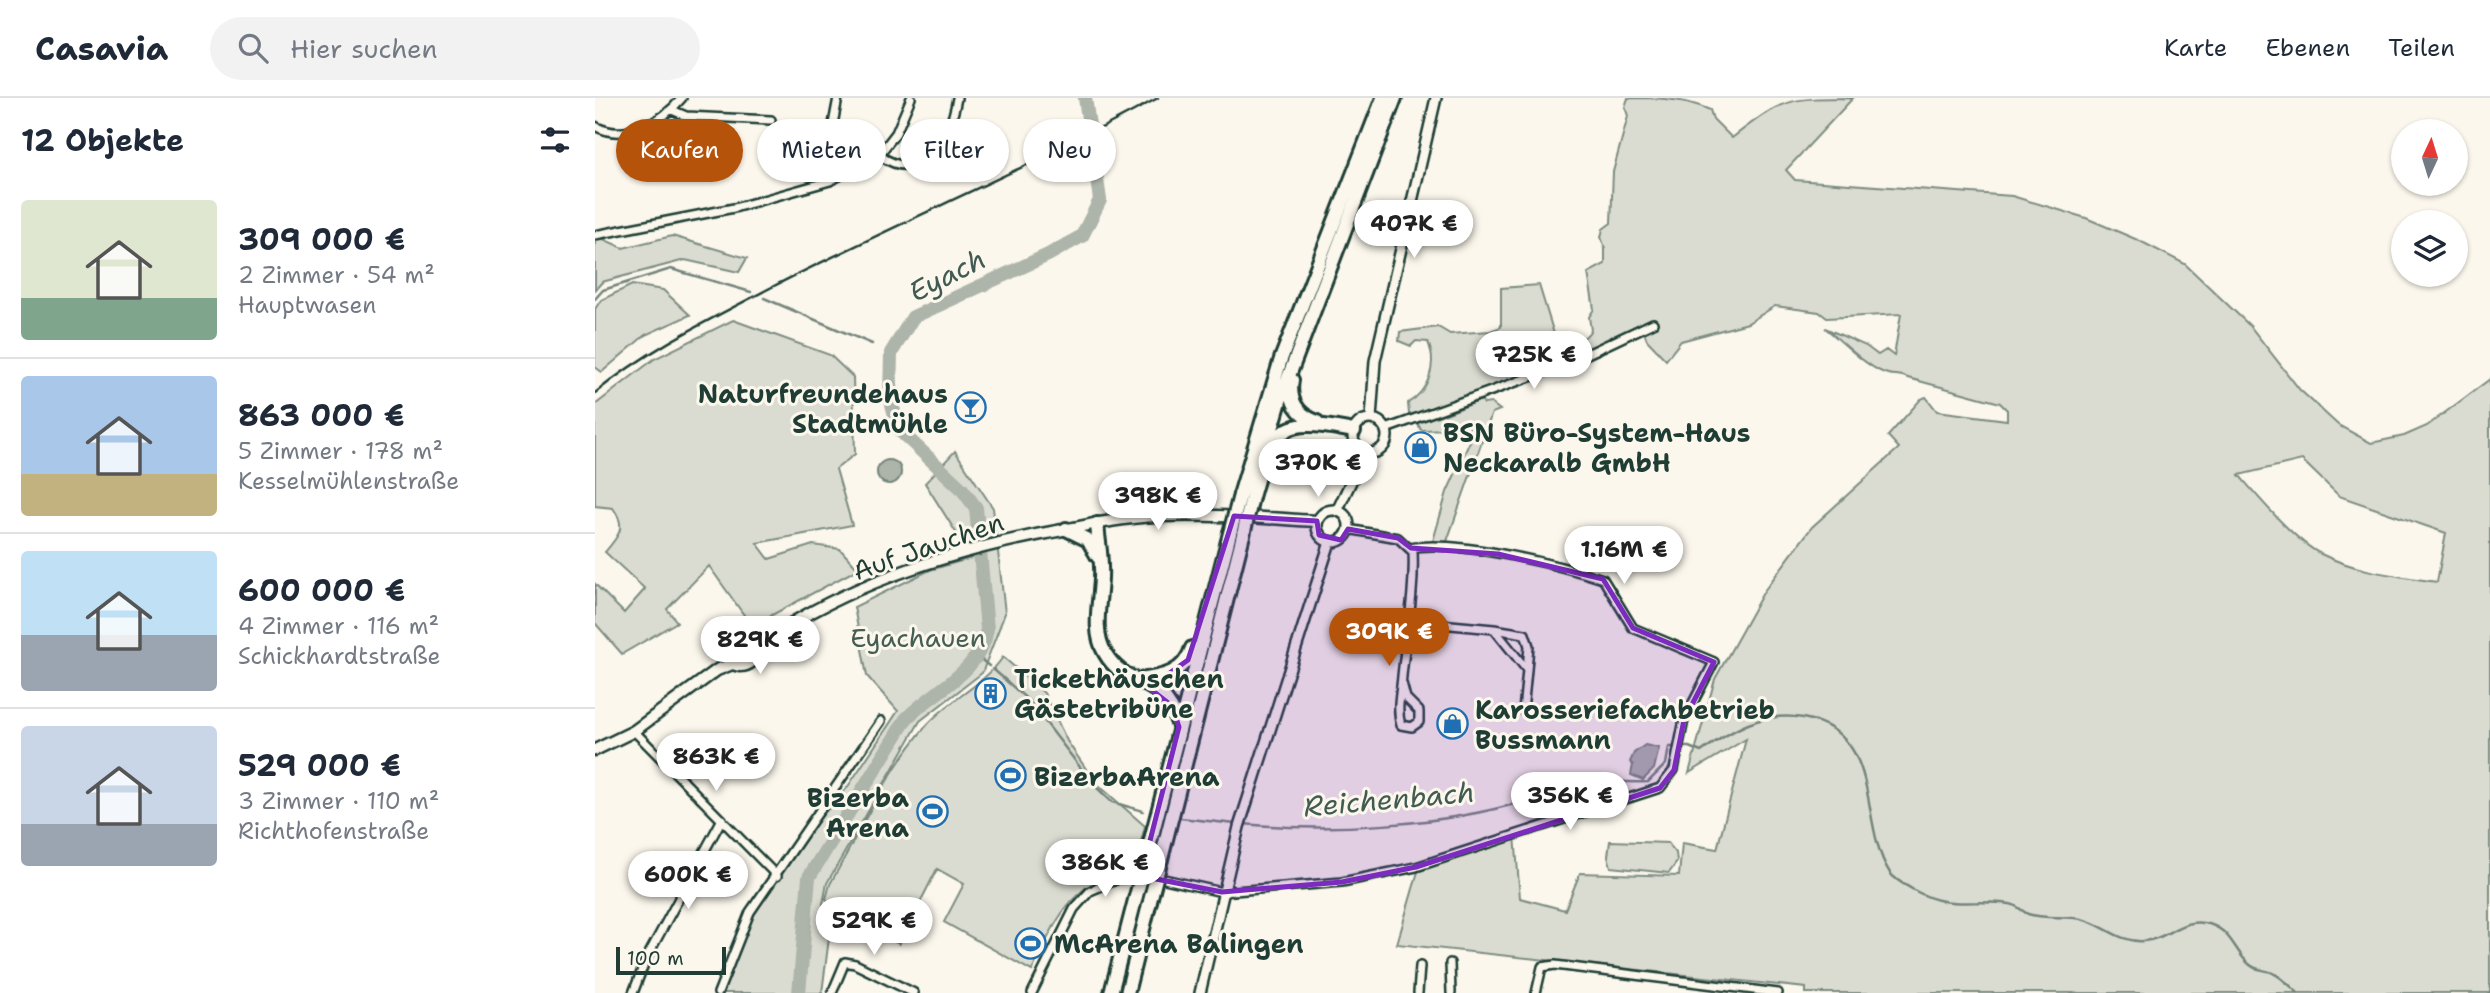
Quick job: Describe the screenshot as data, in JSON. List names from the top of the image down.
{
  "streets": {
    "main road": ["Auf Jauchen"]
  },
  "water": ["Eyach", "Reichenbach"],
  "parks": ["Eyachauen"],
  "places": {
    "bar": ["Naturfreundehaus Stadtmühle"],
    "shop": ["BSN Büro-System-Haus Neckaralb GmbH", "Karosseriefachbetrieb Bussmann"],
    "building": ["Tickethäuschen Gästetribüne"],
    "sports": ["BizerbaArena", "Bizerba Arena", "McArena Balingen"]
  },
  "scale_bar": "100 m",
  "north": "top",
  "page": {
    "header": "Casavia",
    "search": "Hier suchen",
    "nav": ["Karte", "Ebenen", "Teilen"],
    "heading": "12 Objekte",
    "chip": [
      "Kaufen",
      "Mieten",
      "Filter",
      "Neu"
    ],
    "list": [
      {
        "name": "309 000 €",
        "note": "2 Zimmer · 54 m² · Hauptwasen"
      },
      {
        "name": "863 000 €",
        "note": "5 Zimmer · 178 m² · Kesselmühlenstraße"
      },
      {
        "name": "600 000 €",
        "note": "4 Zimmer · 116 m² · Schickhardtstraße"
      },
      {
        "name": "529 000 €",
        "note": "3 Zimmer · 110 m² · Richthofenstraße"
      }
    ],
    "price": [
      "407K €",
      "725K €",
      "370K €",
      "398K €",
      "1.16M €",
      "309K €",
      "829K €",
      "863K €",
      "356K €",
      "386K €",
      "600K €",
      "529K €"
    ],
    "scale": "100 m"
  }
}
